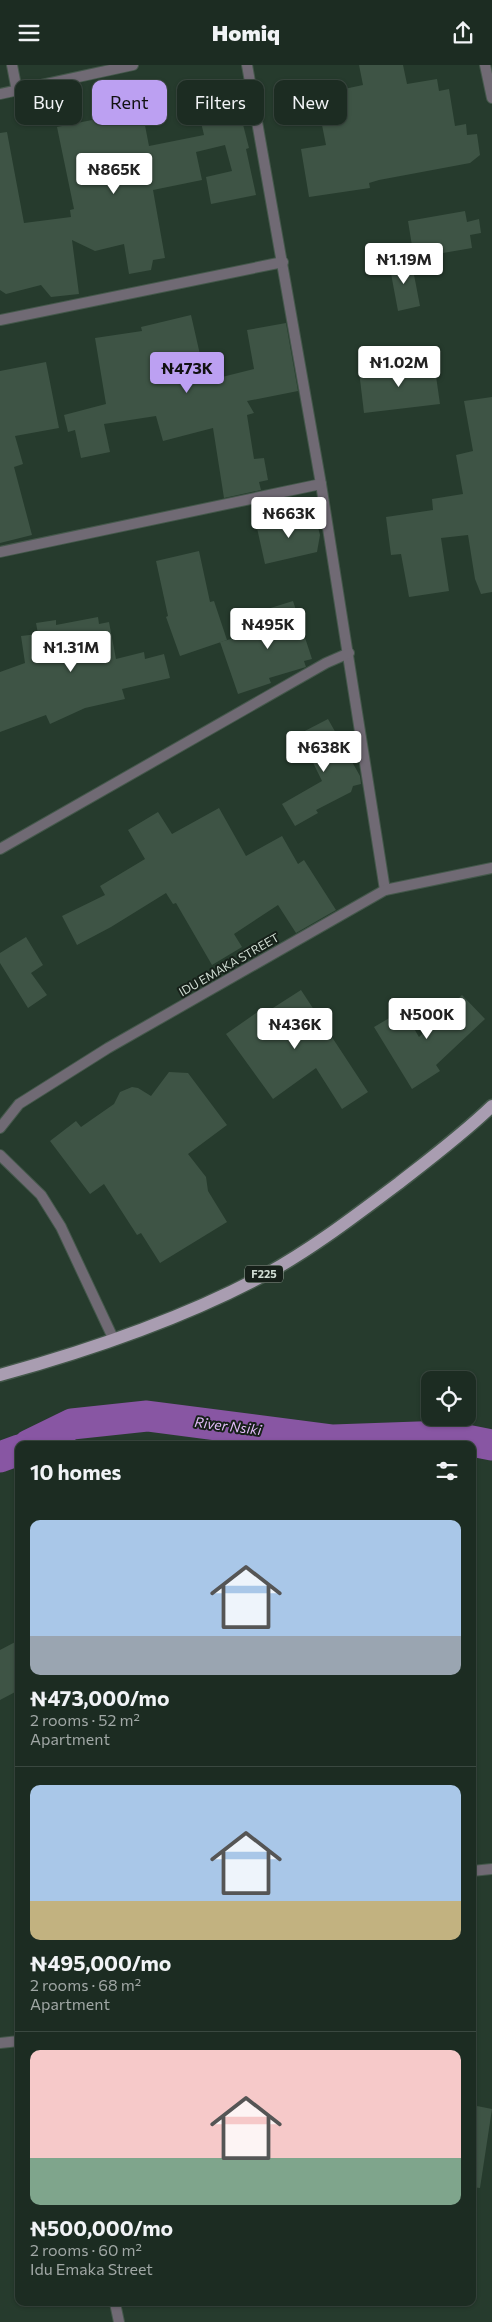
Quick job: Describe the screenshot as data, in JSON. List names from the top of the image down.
{
  "streets": {
    "main road": ["F225"],
    "street": ["IDU EMAKA STREET"]
  },
  "water": ["River Nsiki"],
  "page": {
    "header": "Homiq",
    "chip": [
      "Buy",
      "Rent",
      "Filters",
      "New"
    ],
    "price": [
      "₦865K",
      "₦1.19M",
      "₦1.02M",
      "₦473K",
      "₦663K",
      "₦495K",
      "₦1.31M",
      "₦638K",
      "₦500K",
      "₦436K"
    ],
    "heading": "10 homes",
    "list": [
      {
        "name": "₦473,000/mo",
        "note": "2 rooms · 52 m² · Apartment"
      },
      {
        "name": "₦495,000/mo",
        "note": "2 rooms · 68 m² · Apartment"
      },
      {
        "name": "₦500,000/mo",
        "note": "2 rooms · 60 m² · Idu Emaka Street"
      }
    ]
  }
}
